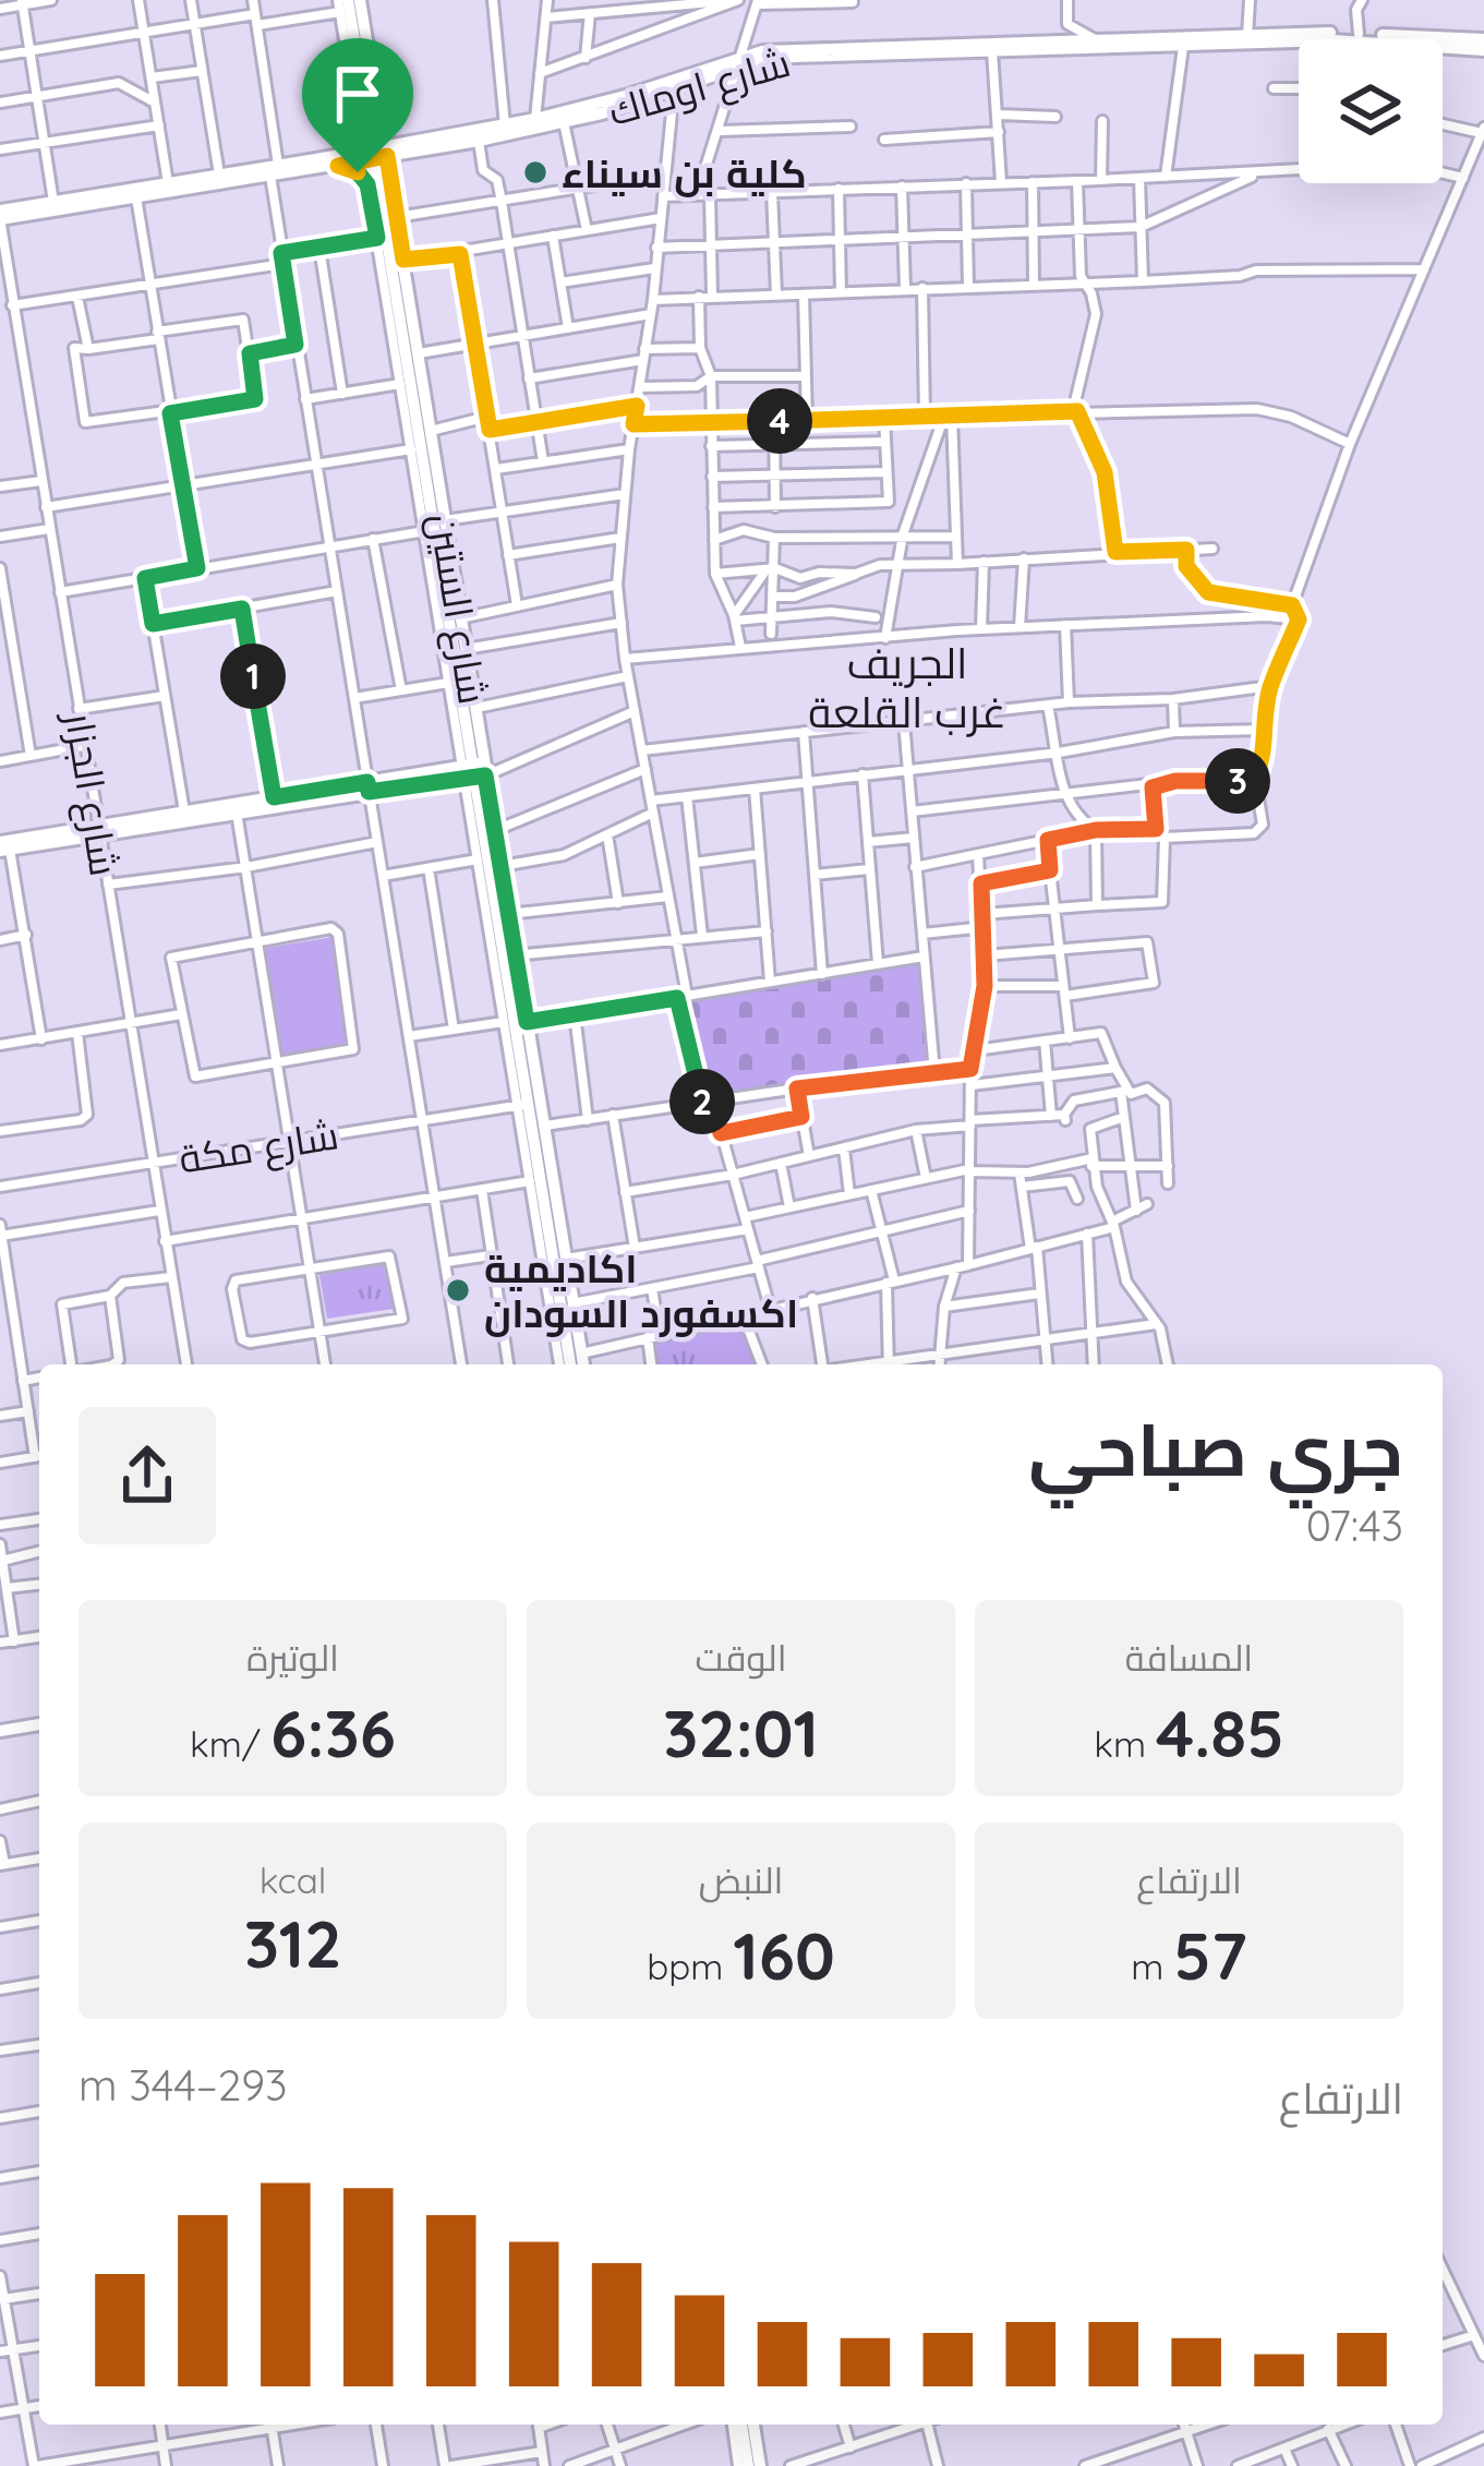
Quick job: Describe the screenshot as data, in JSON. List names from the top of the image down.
{
  "streets": {
    "main road": ["شارع اوماك", "شارع الستين"],
    "street": ["شارع الجزار", "شارع مكة"]
  },
  "crossings": [
    ["شارع اوماك", "شارع الستين"],
    ["شارع اوماك", "شارع الجزار"],
    ["شارع الستين", "شارع مكة"],
    ["شارع الجزار", "شارع مكة"]
  ],
  "districts": ["الجريف غرب القلعة"],
  "places": ["كلية بن سيناء", "اكاديمية اكسفورد السودان"],
  "page": {
    "pins": [
      "4",
      "1",
      "3",
      "2"
    ],
    "heading": ["جري صباحي", "07:43"],
    "stats": [
      ["المسافة", "4.85 km"],
      ["الوقت", "32:01"],
      ["الوتيرة", "6:36 /km"],
      ["الارتفاع", "57 m"],
      ["النبض", "160 bpm"],
      ["kcal", "312"]
    ],
    "chart": ["الارتفاع", "293–344 m"]
  }
}
